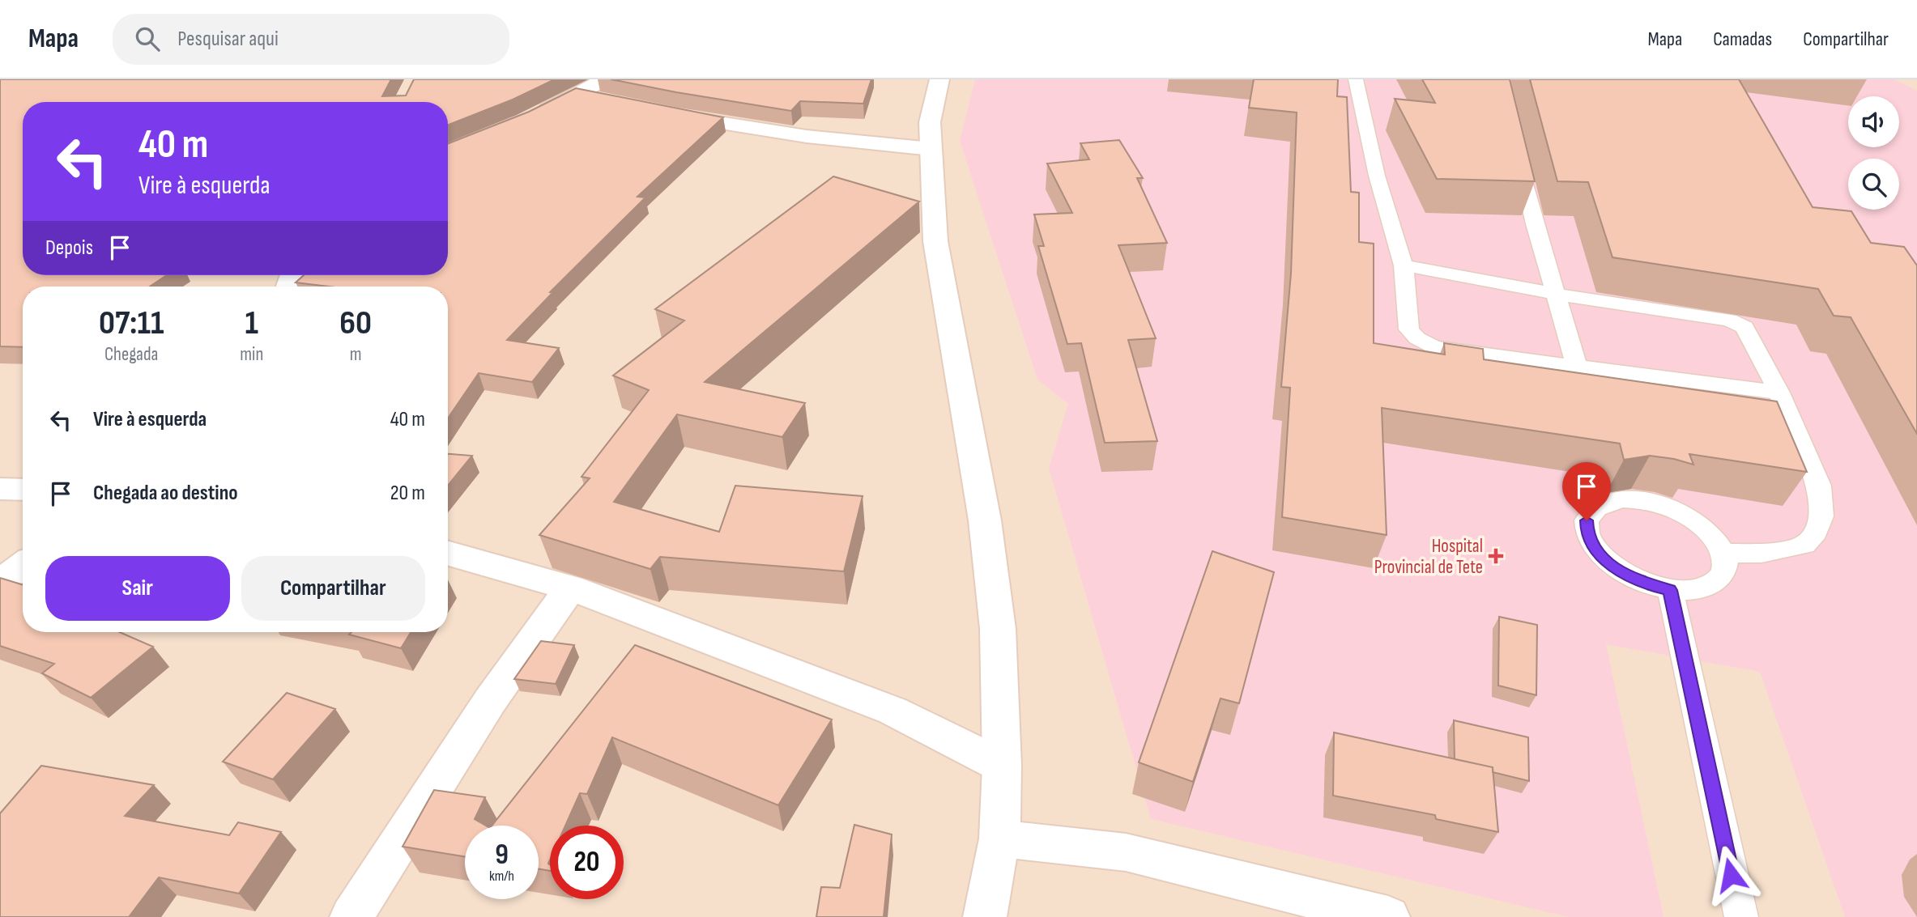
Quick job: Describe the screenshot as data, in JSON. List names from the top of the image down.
{
  "places": {
    "health": ["Hospital Provincial de Tete"]
  },
  "page": {
    "header": "Mapa",
    "search": "Pesquisar aqui",
    "nav": ["Mapa", "Camadas", "Compartilhar"],
    "turn": ["40 m", "Vire à esquerda"],
    "then": "Depois",
    "eta": [
      "07:11",
      "Chegada",
      "1",
      "min",
      "60",
      "m"
    ],
    "list": [
      {
        "name": "Vire à esquerda",
        "value": "40 m"
      },
      {
        "name": "Chegada ao destino",
        "value": "20 m"
      }
    ],
    "buttons": ["Sair", "Compartilhar"],
    "speed": "9 km/h",
    "limit": "20"
  }
}
